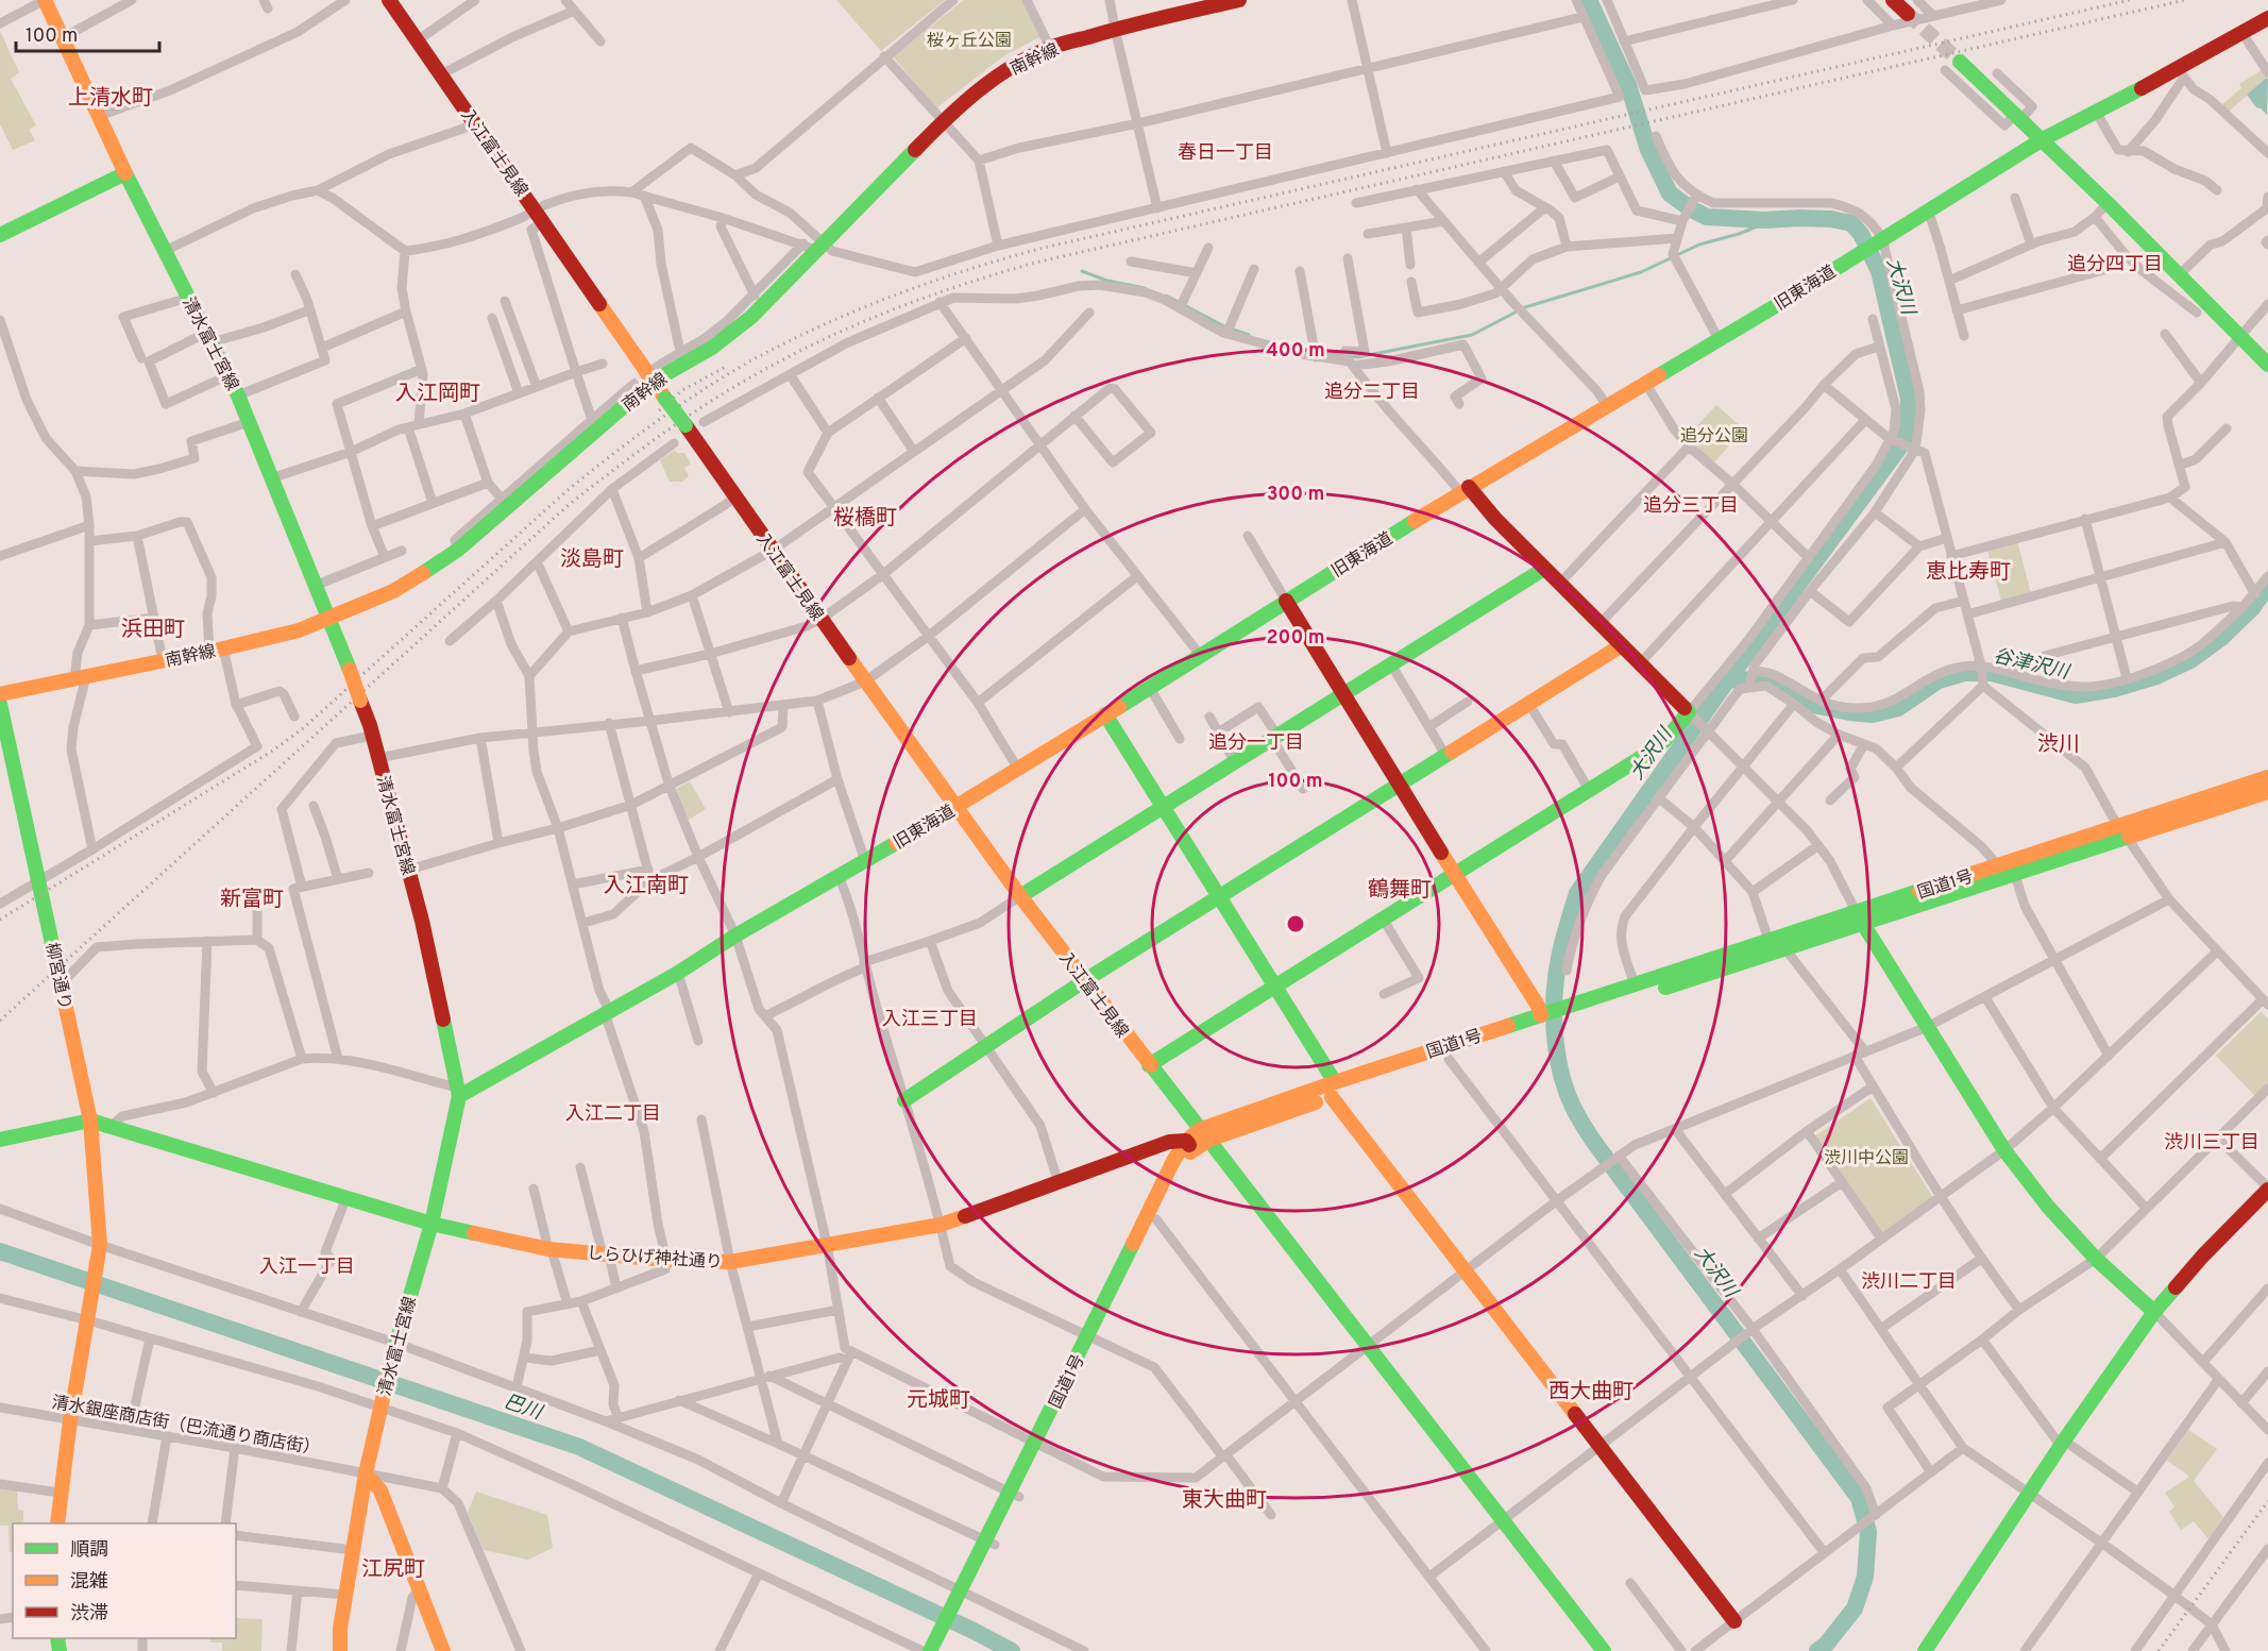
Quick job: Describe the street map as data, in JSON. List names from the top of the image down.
{
  "streets": {
    "main road": [
      "南幹線",
      "入江富士見線",
      "旧東海道",
      "清水富士宮線",
      "国道1号",
      "柳宮通り",
      "しらひげ神社通り"
    ],
    "street": ["清水銀座商店街（巴流通り商店街）"]
  },
  "crossings": [
    ["南幹線", "入江富士見線"],
    ["南幹線", "清水富士宮線"],
    ["入江富士見線", "旧東海道"],
    ["入江富士見線", "国道1号"],
    ["旧東海道", "清水富士宮線"],
    ["清水富士宮線", "しらひげ神社通り"],
    ["清水富士宮線", "清水銀座商店街（巴流通り商店街）"],
    ["国道1号", "しらひげ神社通り"],
    ["柳宮通り", "しらひげ神社通り"],
    ["柳宮通り", "清水銀座商店街（巴流通り商店街）"]
  ],
  "districts": [
    "上清水町",
    "春日一丁目",
    "追分四丁目",
    "追分二丁目",
    "入江岡町",
    "追分三丁目",
    "桜橋町",
    "淡島町",
    "恵比寿町",
    "浜田町",
    "追分一丁目",
    "渋川",
    "入江南町",
    "鶴舞町",
    "新富町",
    "入江三丁目",
    "入江二丁目",
    "渋川三丁目",
    "入江一丁目",
    "渋川二丁目",
    "西大曲町",
    "元城町",
    "東大曲町",
    "江尻町"
  ],
  "water": ["大沢川", "谷津沢川", "巴川"],
  "parks": ["桜ヶ丘公園", "追分公園", "渋川中公園"],
  "legend": ["順調", "混雑", "渋滞"],
  "scale_bar": "100 m",
  "rings": [
    "400 m",
    "300 m",
    "200 m",
    "100 m"
  ]
}
